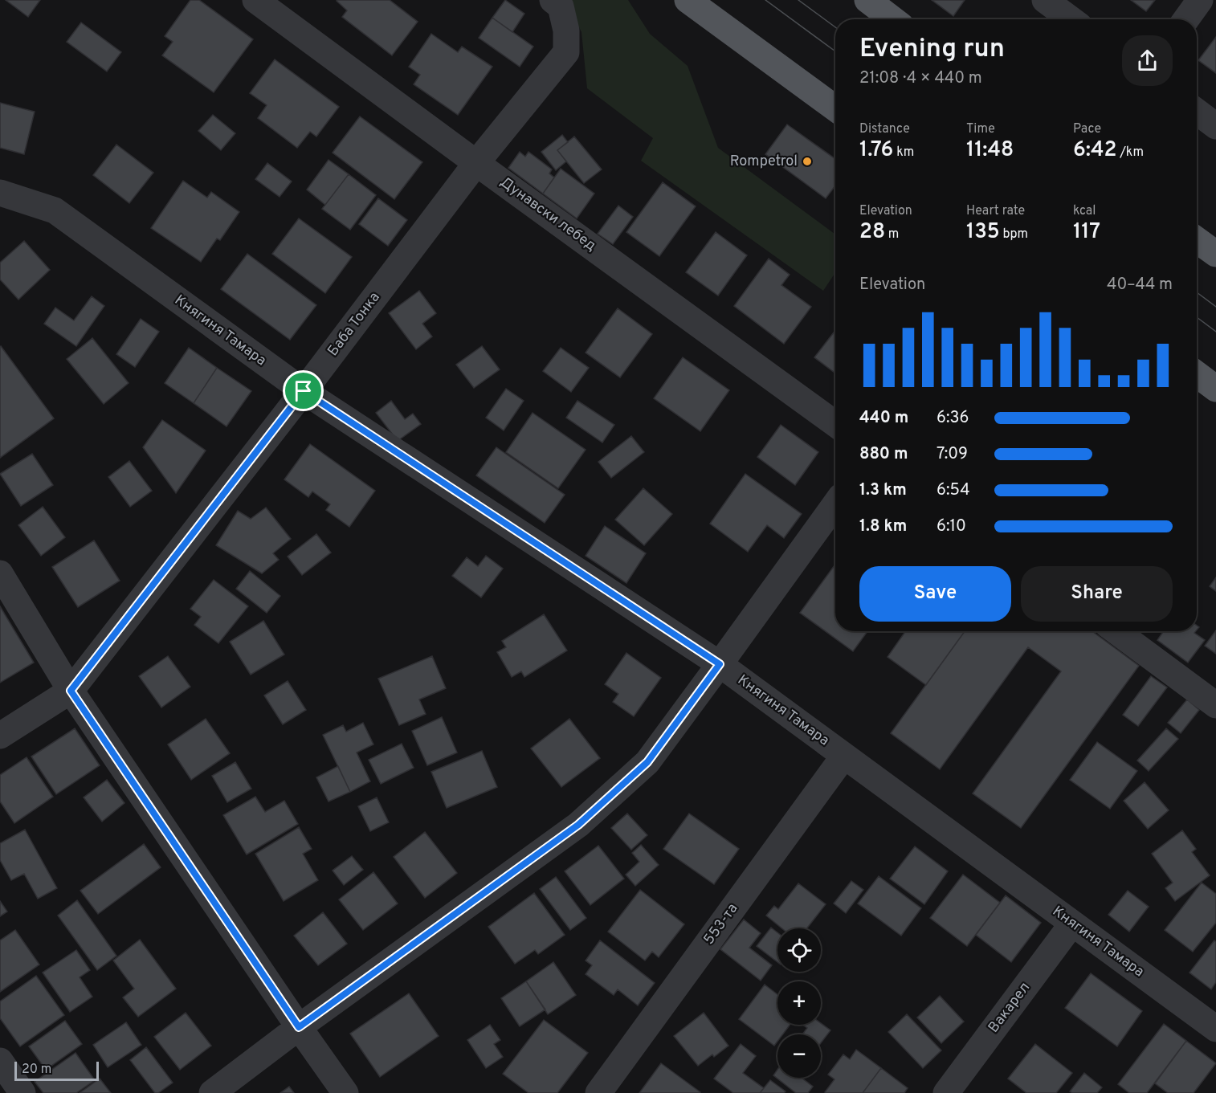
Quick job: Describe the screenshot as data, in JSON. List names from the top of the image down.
{
  "streets": {
    "street": [
      "Дунавски лебед",
      "Баба Тонка",
      "Княгиня Тамара",
      "553-та",
      "Вакарел"
    ]
  },
  "crossings": [
    ["Дунавски лебед", "Баба Тонка"],
    ["Баба Тонка", "Княгиня Тамара"],
    ["Княгиня Тамара", "553-та"],
    ["Княгиня Тамара", "Вакарел"]
  ],
  "places": ["Rompetrol"],
  "scale_bar": "20 m",
  "page": {
    "heading": ["Evening run", "21:08 · 4 × 440 m"],
    "stats": [
      ["Distance", "1.76 km"],
      ["Time", "11:48"],
      ["Pace", "6:42 /km"],
      ["Elevation", "28 m"],
      ["Heart rate", "135 bpm"],
      ["kcal", "117"]
    ],
    "chart": ["Elevation", "40–44 m"],
    "list": [
      {
        "name": "440 m",
        "note": "6:36"
      },
      {
        "name": "880 m",
        "note": "7:09"
      },
      {
        "name": "1.3 km",
        "note": "6:54"
      },
      {
        "name": "1.8 km",
        "note": "6:10"
      }
    ],
    "buttons": ["Save", "Share"],
    "map_buttons": ["+", "−"],
    "scale": "20 m"
  }
}
